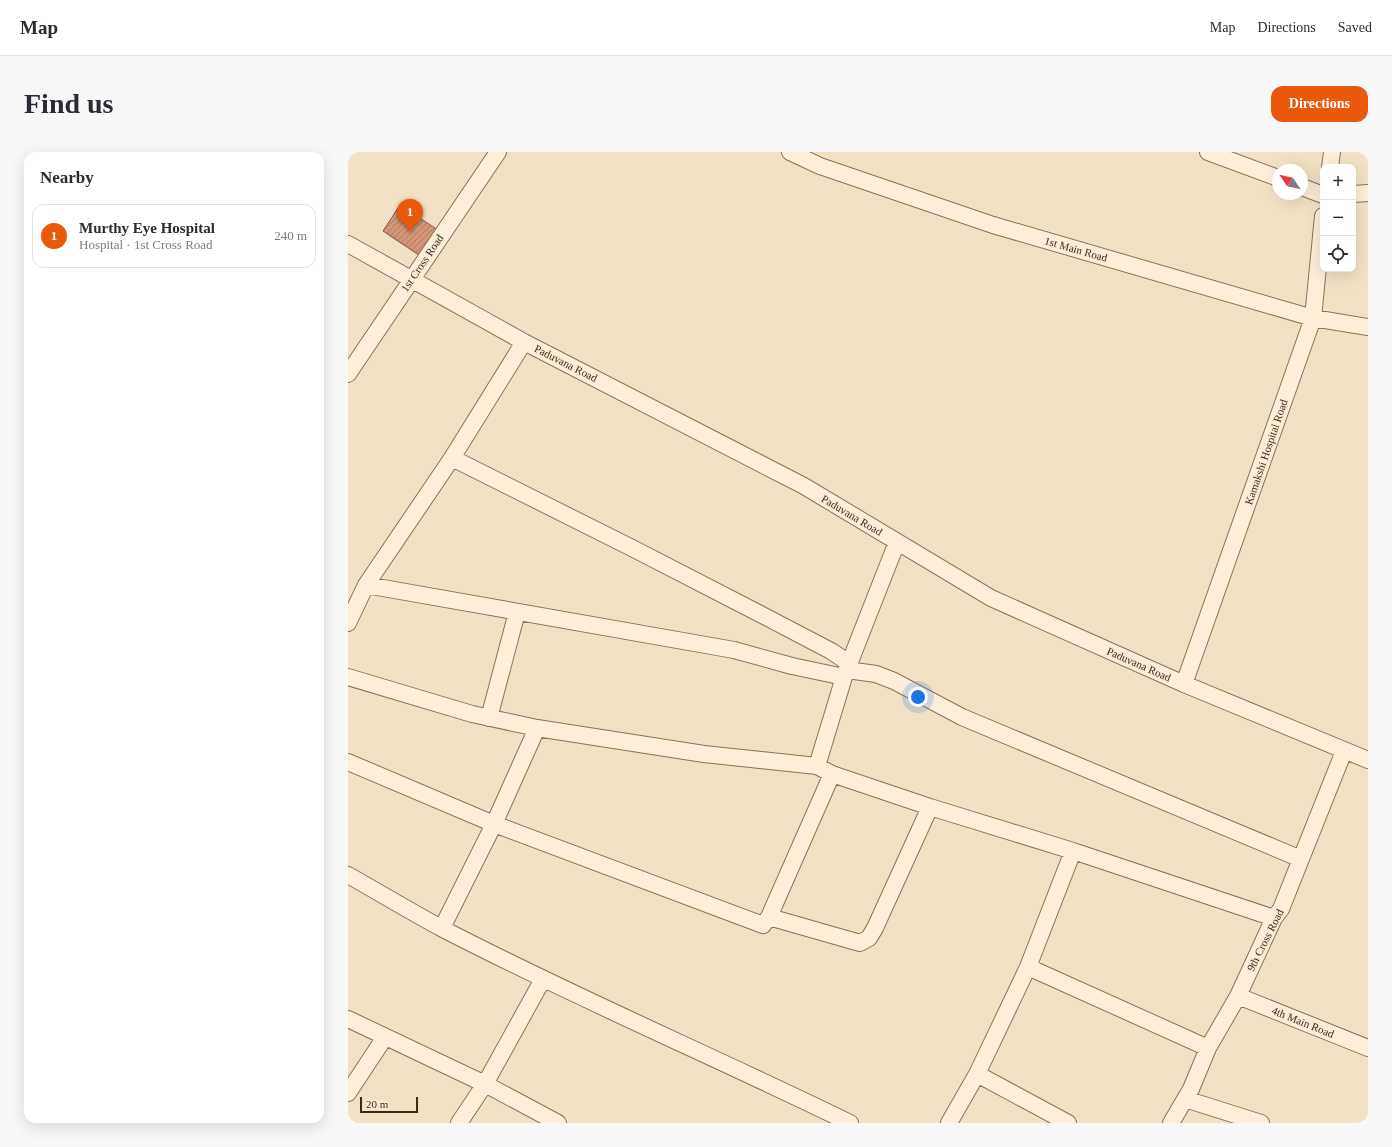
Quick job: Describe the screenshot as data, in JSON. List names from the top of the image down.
{
  "streets": {
    "street": [
      "1st Main Road",
      "1st Cross Road",
      "Paduvana Road",
      "Kamakshi Hospital Road",
      "9th Cross Road",
      "4th Main Road"
    ]
  },
  "crossings": [
    ["1st Main Road", "Kamakshi Hospital Road"],
    ["1st Cross Road", "Paduvana Road"],
    ["Paduvana Road", "Kamakshi Hospital Road"],
    ["Paduvana Road", "9th Cross Road"],
    ["9th Cross Road", "4th Main Road"]
  ],
  "scale_bar": "20 m",
  "north": "top left",
  "page": {
    "header": "Map",
    "nav": ["Map", "Directions", "Saved"],
    "buttons": "Directions",
    "title": "Find us",
    "heading": "Nearby",
    "map_buttons": ["+", "−"],
    "pins": "1",
    "list": [
      {
        "mark": "1",
        "name": "Murthy Eye Hospital",
        "note": "Hospital · 1st Cross Road",
        "value": "240 m"
      }
    ],
    "scale": "20 m"
  }
}
